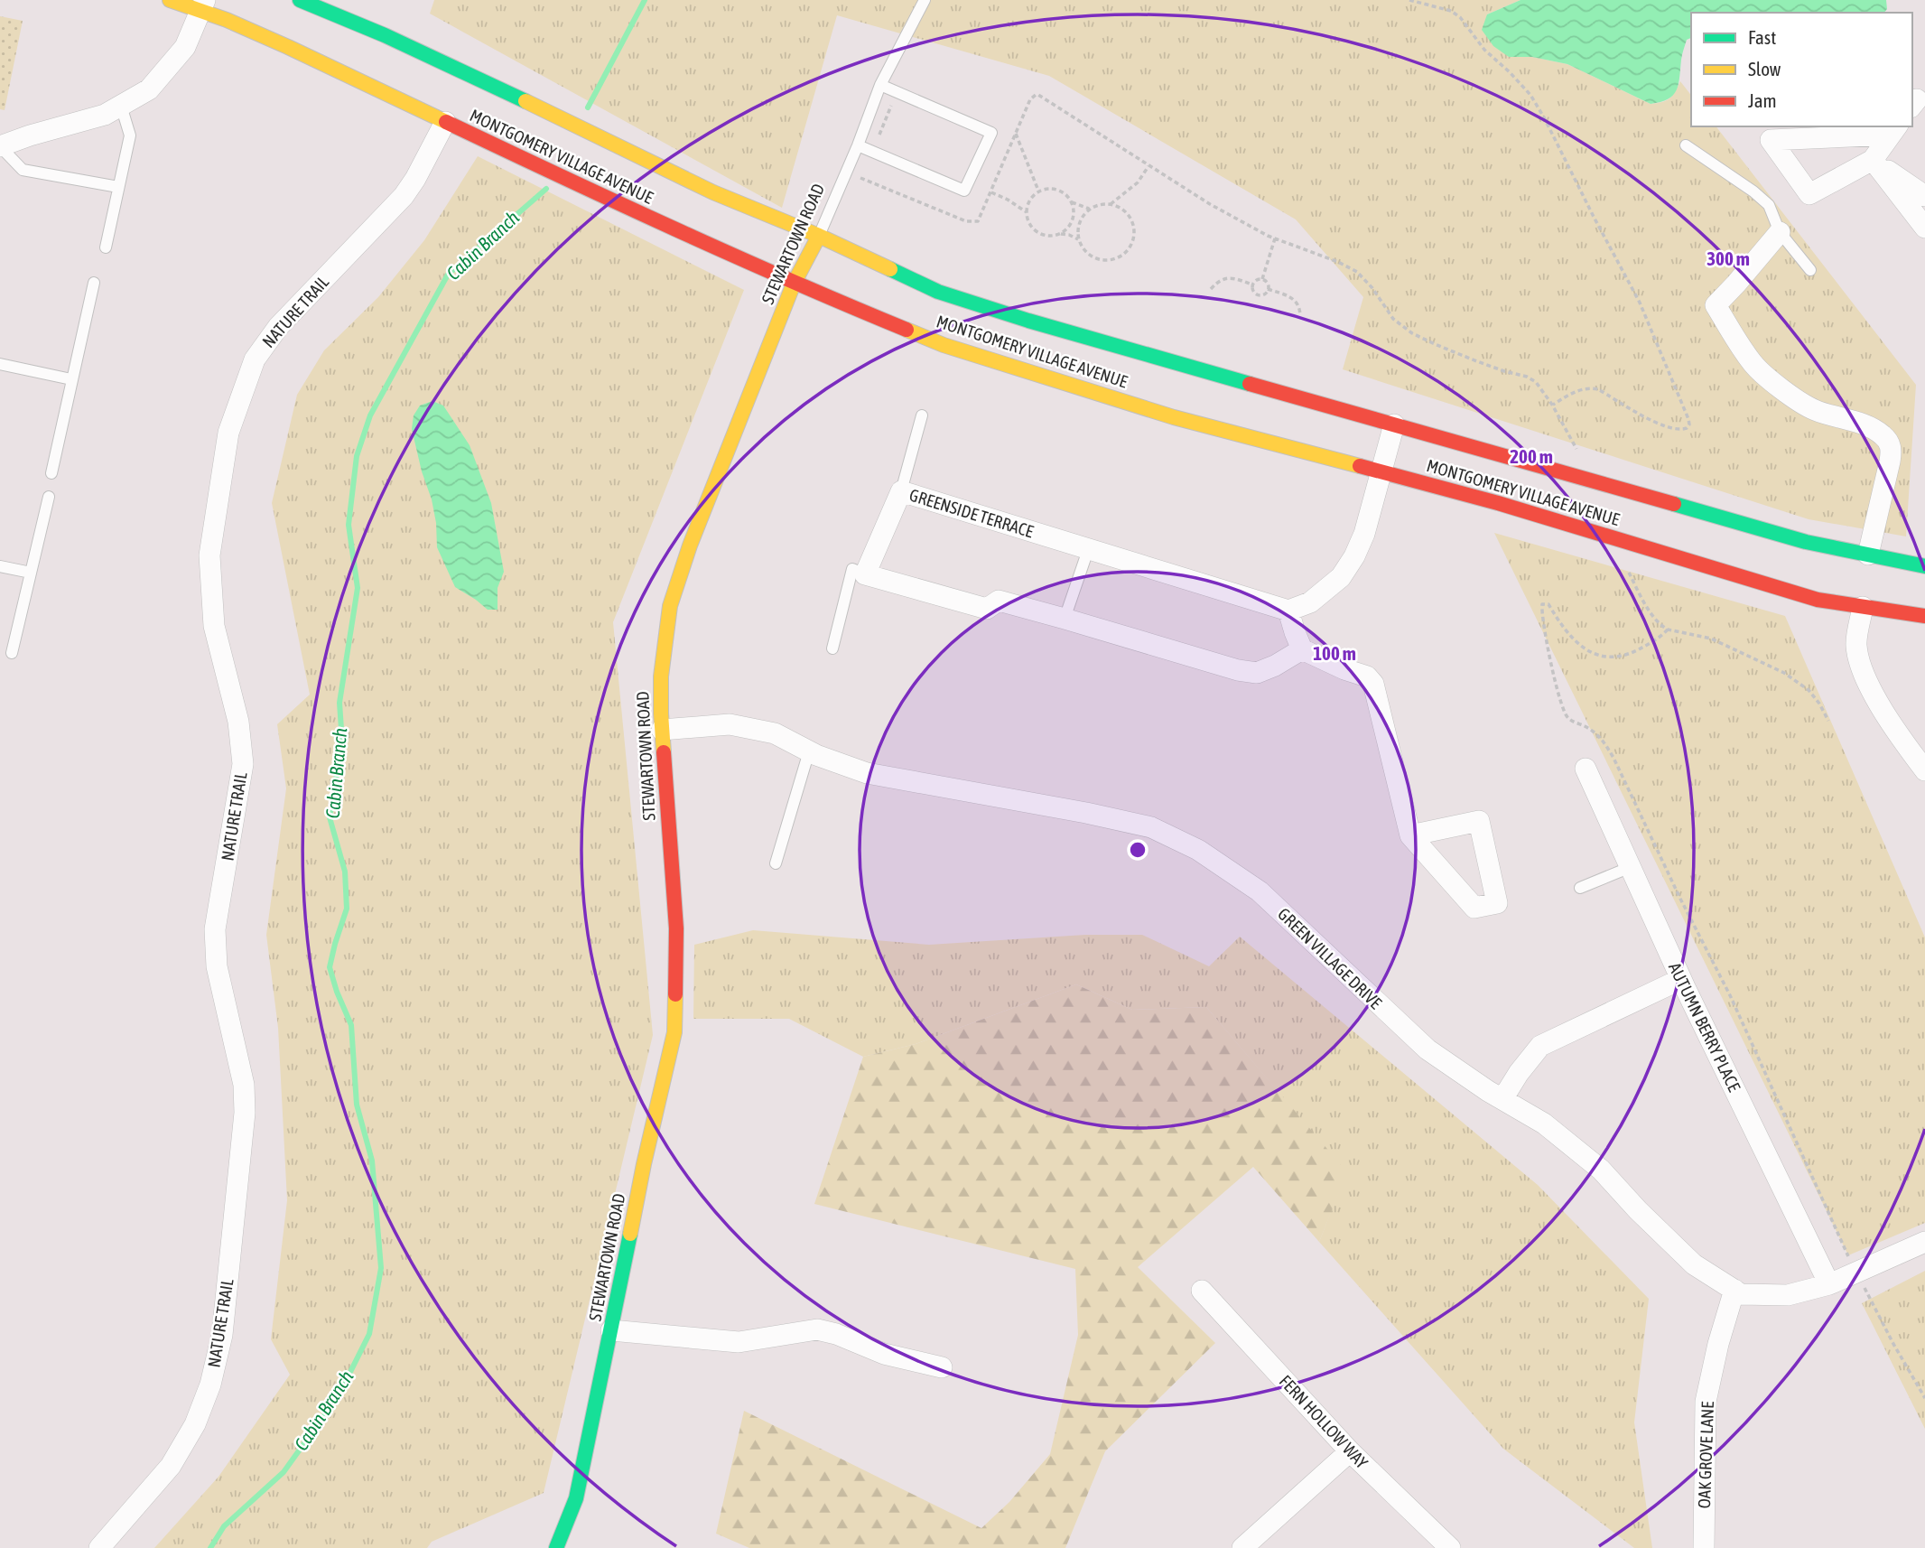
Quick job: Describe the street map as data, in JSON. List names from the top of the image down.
{
  "streets": {
    "main road": ["MONTGOMERY VILLAGE AVENUE", "STEWARTOWN ROAD"],
    "street": [
      "NATURE TRAIL",
      "GREENSIDE TERRACE",
      "GREEN VILLAGE DRIVE",
      "AUTUMN BERRY PLACE",
      "FERN HOLLOW WAY",
      "OAK GROVE LANE"
    ]
  },
  "crossings": [
    ["MONTGOMERY VILLAGE AVENUE", "STEWARTOWN ROAD"],
    ["MONTGOMERY VILLAGE AVENUE", "NATURE TRAIL"],
    ["STEWARTOWN ROAD", "GREEN VILLAGE DRIVE"],
    ["GREEN VILLAGE DRIVE", "AUTUMN BERRY PLACE"],
    ["GREEN VILLAGE DRIVE", "OAK GROVE LANE"]
  ],
  "water": ["Cabin Branch"],
  "legend": ["Fast", "Slow", "Jam"],
  "rings": ["300 m", "200 m", "100 m"]
}
